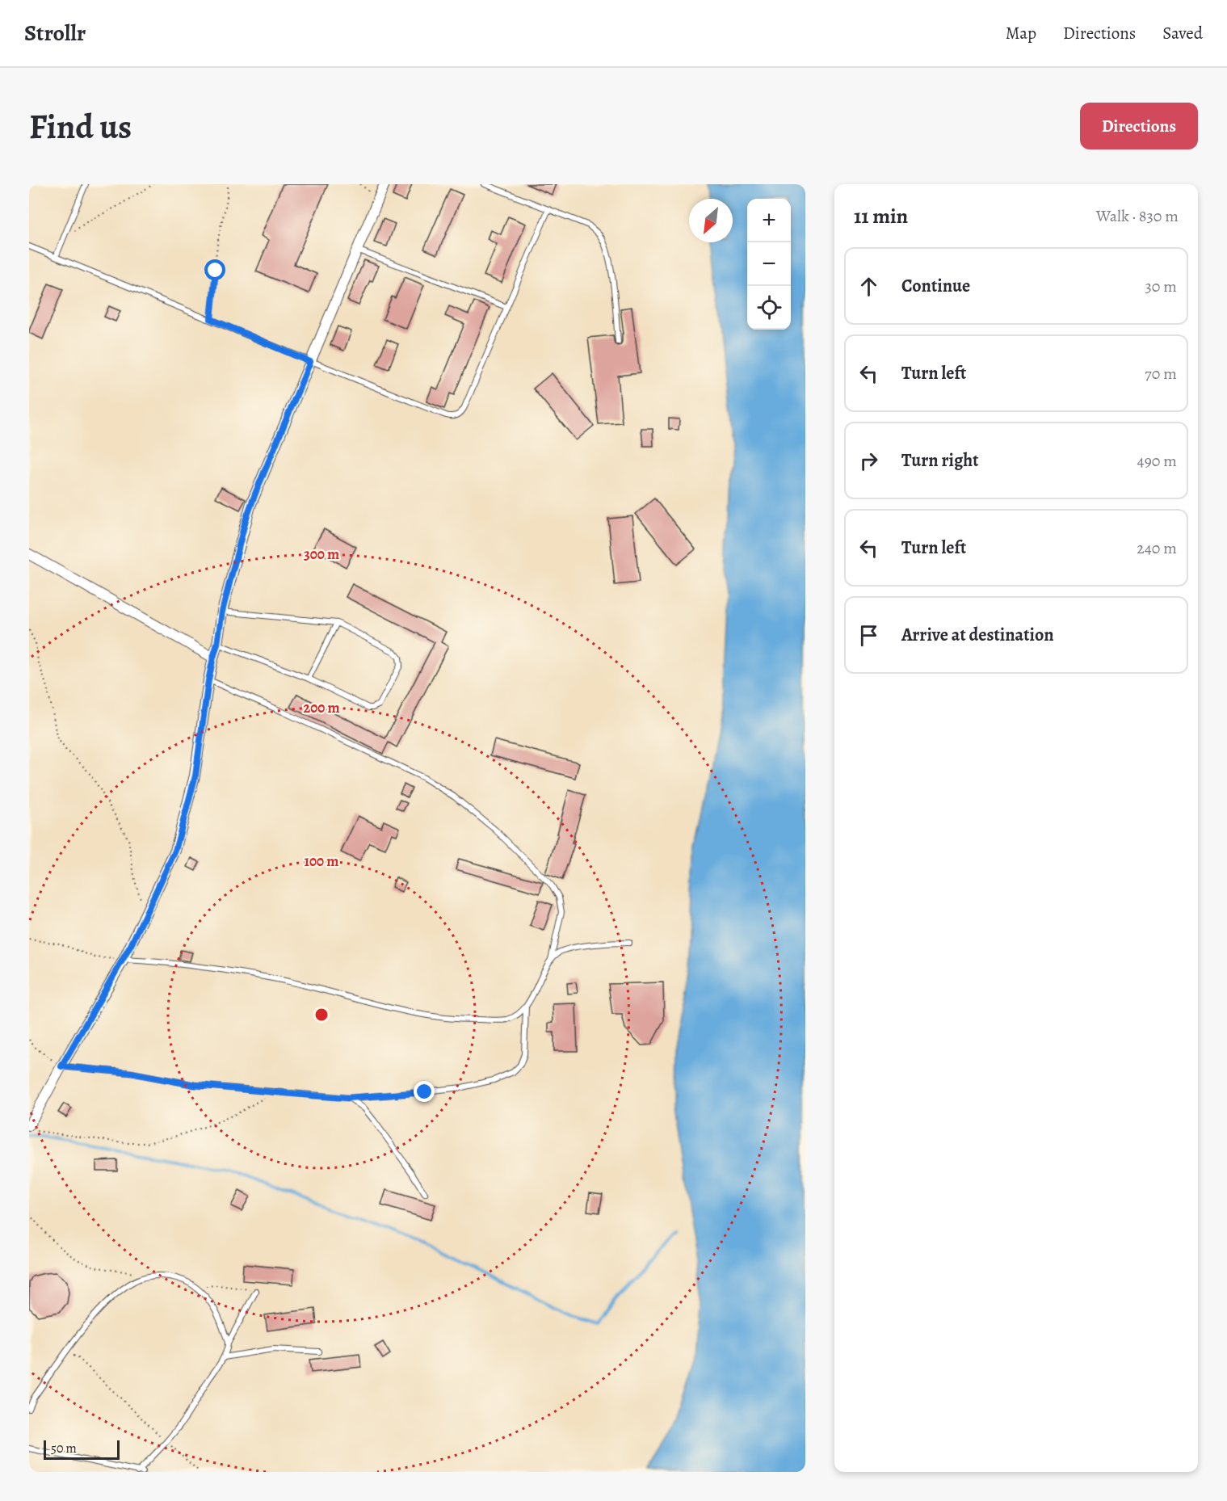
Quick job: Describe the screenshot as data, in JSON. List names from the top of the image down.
{
  "scale_bar": "50 m",
  "north": "bottom left",
  "page": {
    "header": "Strollr",
    "nav": ["Map", "Directions", "Saved"],
    "buttons": "Directions",
    "title": "Find us",
    "heading": ["11 min", "Walk · 830 m"],
    "map_buttons": ["+", "−"],
    "list": [
      ["Continue", "30 m"],
      ["Turn left", "70 m"],
      ["Turn right", "490 m"],
      ["Turn left", "240 m"],
      "Arrive at destination"
    ],
    "scale": "50 m"
  },
  "rings": ["300 m", "200 m", "100 m"]
}
